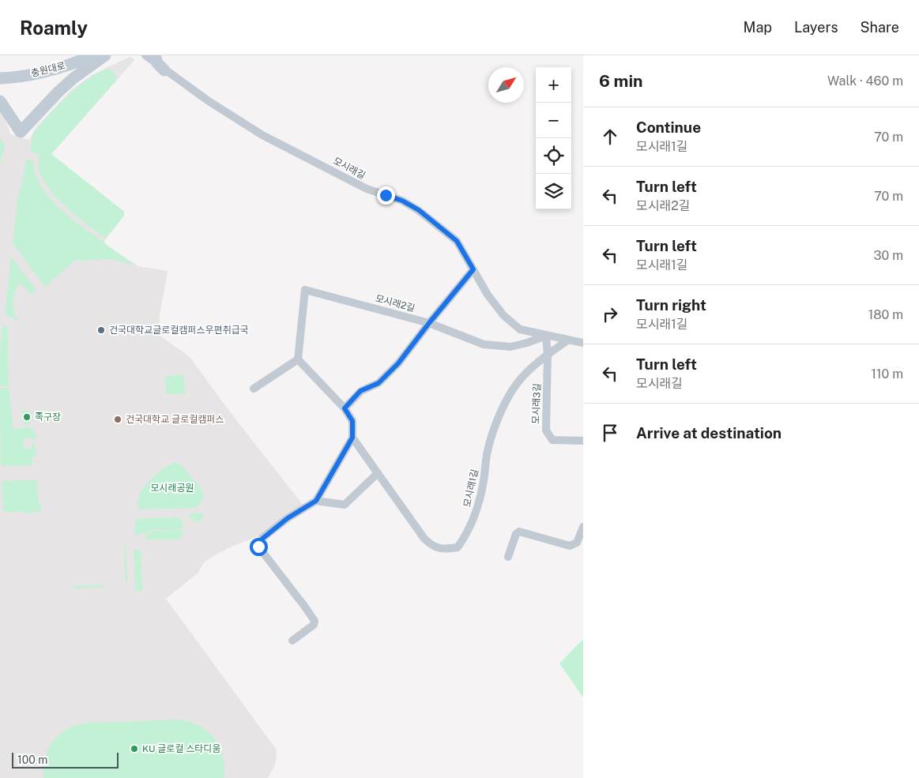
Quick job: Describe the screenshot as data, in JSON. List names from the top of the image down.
{
  "streets": {
    "street": [
      "충원대로",
      "모시래길",
      "모시래2길",
      "모시래3길",
      "모시래1길"
    ]
  },
  "crossings": [
    ["모시래길", "모시래2길"],
    ["모시래길", "모시래3길"],
    ["모시래길", "모시래1길"],
    ["모시래2길", "모시래3길"],
    ["모시래3길", "모시래1길"]
  ],
  "parks": ["모시래공원"],
  "places": [
    "건국대학교글로컬캠퍼스우편취급국",
    "족구장",
    "건국대학교 글로컬캠퍼스",
    "KU 글로컬 스타디움"
  ],
  "scale_bar": "100 m",
  "north": "top right",
  "page": {
    "header": "Roamly",
    "nav": ["Map", "Layers", "Share"],
    "heading": ["6 min", "Walk · 460 m"],
    "map_buttons": ["+", "−"],
    "list": [
      ["Continue", "모시래1길", "70 m"],
      ["Turn left", "모시래2길", "70 m"],
      ["Turn left", "모시래1길", "30 m"],
      ["Turn right", "모시래1길", "180 m"],
      ["Turn left", "모시래길", "110 m"],
      "Arrive at destination"
    ],
    "scale": "100 m"
  }
}
